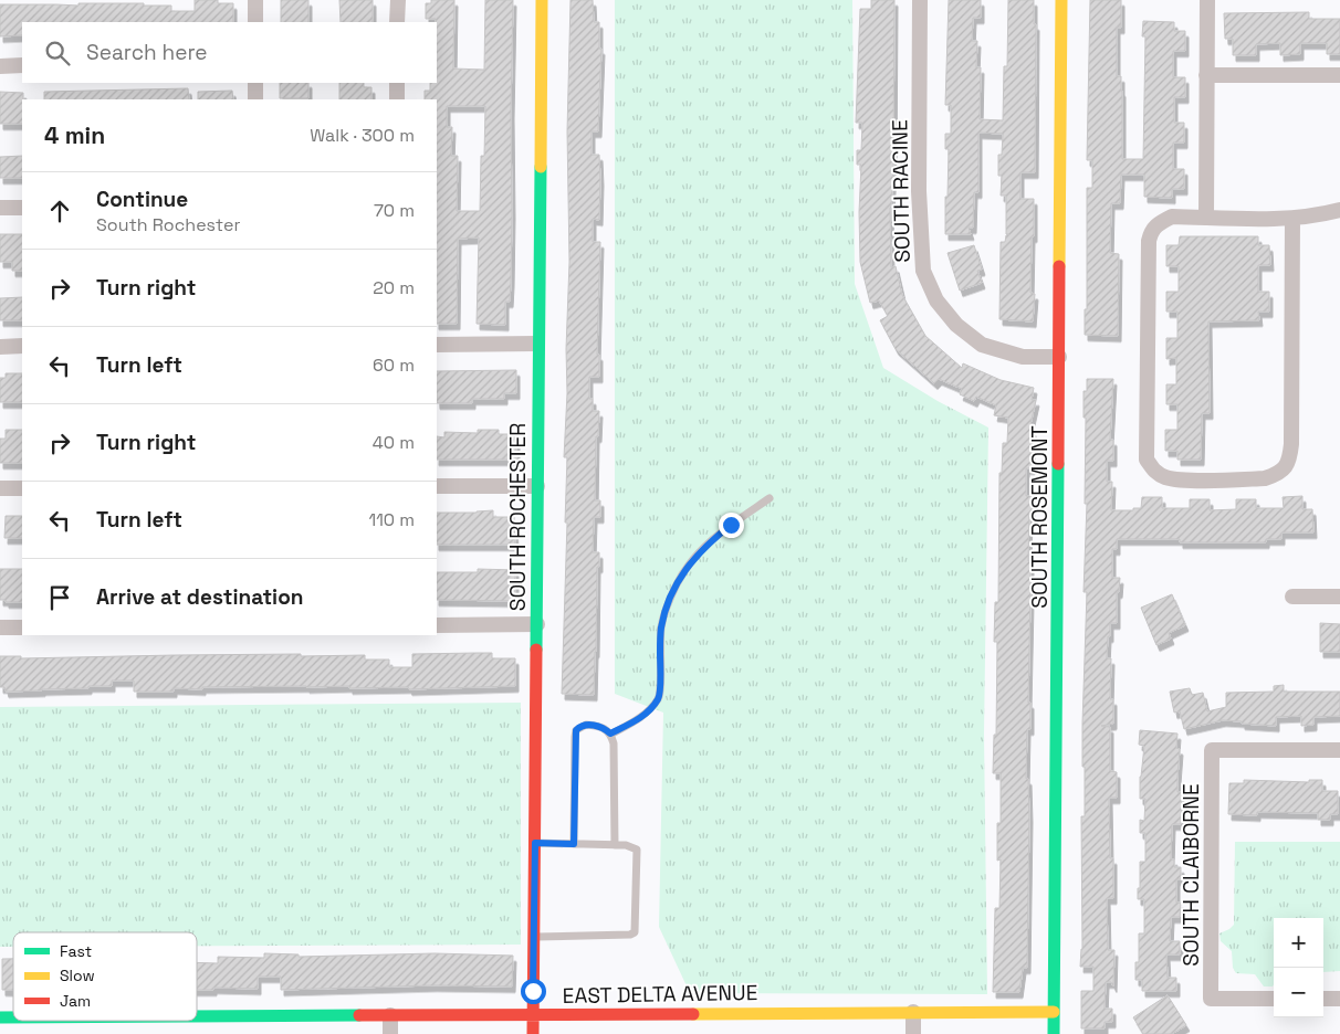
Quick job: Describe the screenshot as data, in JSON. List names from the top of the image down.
{
  "streets": {
    "street": [
      "SOUTH RACINE",
      "SOUTH ROCHESTER",
      "SOUTH ROSEMONT",
      "SOUTH CLAIBORNE",
      "EAST DELTA AVENUE"
    ]
  },
  "crossings": [
    ["SOUTH RACINE", "SOUTH ROSEMONT"],
    ["SOUTH ROCHESTER", "EAST DELTA AVENUE"],
    ["SOUTH ROSEMONT", "EAST DELTA AVENUE"]
  ],
  "legend": ["Fast", "Slow", "Jam"],
  "page": {
    "search": "Search here",
    "heading": ["4 min", "Walk · 300 m"],
    "list": [
      ["Continue", "South Rochester", "70 m"],
      ["Turn right", "20 m"],
      ["Turn left", "60 m"],
      ["Turn right", "40 m"],
      ["Turn left", "110 m"],
      "Arrive at destination"
    ],
    "map_buttons": ["+", "−"]
  }
}
